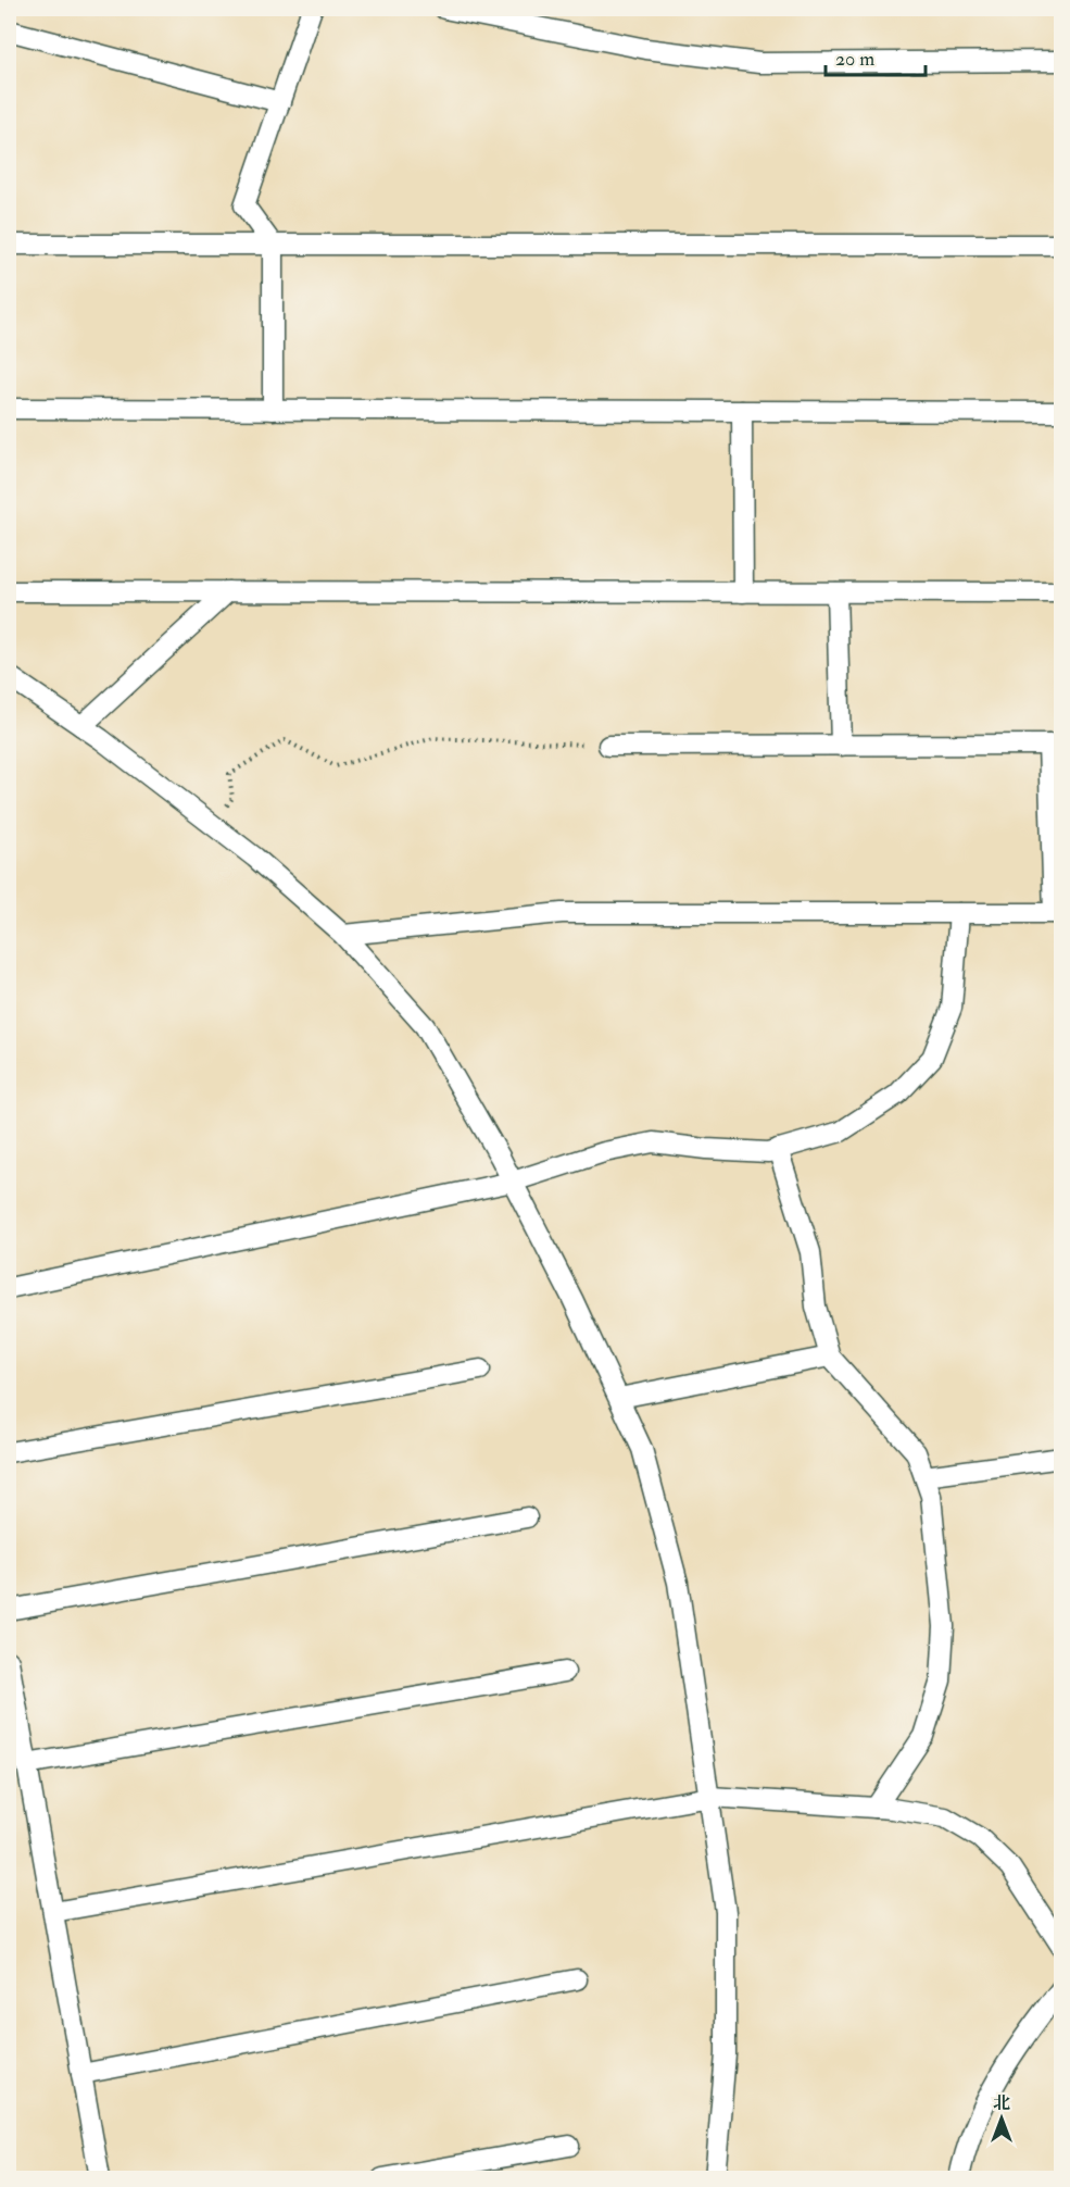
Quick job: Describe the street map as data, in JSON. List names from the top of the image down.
{
  "scale_bar": "20 m",
  "north": "top"
}
